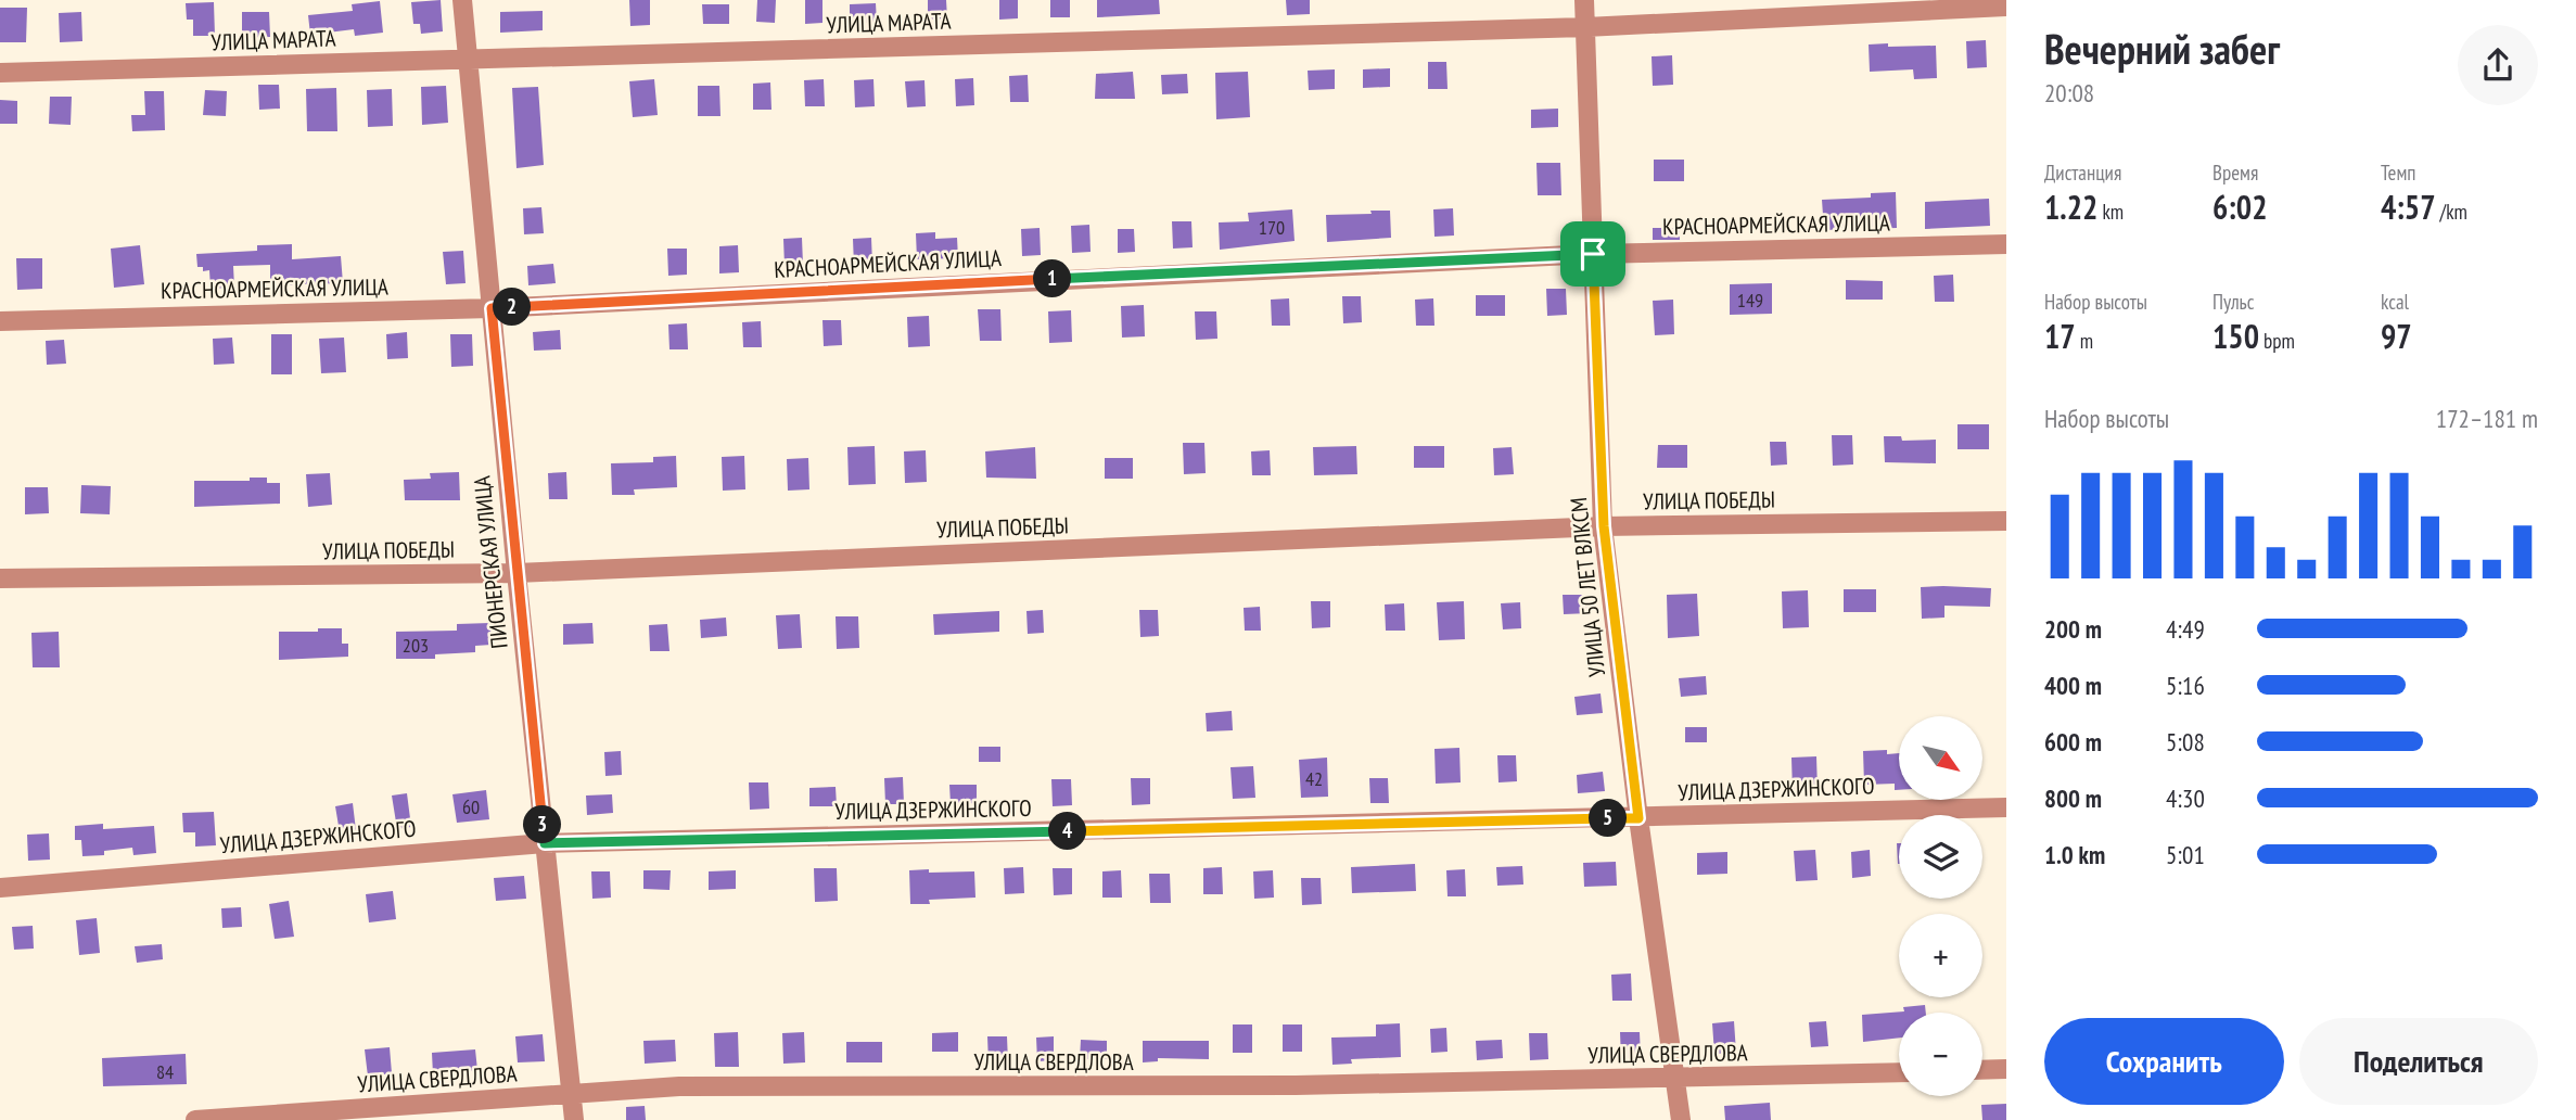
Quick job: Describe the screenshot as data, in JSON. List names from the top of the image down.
{
  "streets": {
    "street": [
      "УЛИЦА МАРАТА",
      "КРАСНОАРМЕЙСКАЯ УЛИЦА",
      "УЛИЦА ПОБЕДЫ",
      "ПИОНЕРСКАЯ УЛИЦА",
      "УЛИЦА 50 ЛЕТ ВЛКСМ",
      "УЛИЦА ДЗЕРЖИНСКОГО",
      "УЛИЦА СВЕРДЛОВА"
    ]
  },
  "crossings": [
    ["УЛИЦА МАРАТА", "ПИОНЕРСКАЯ УЛИЦА"],
    ["УЛИЦА МАРАТА", "УЛИЦА 50 ЛЕТ ВЛКСМ"],
    ["КРАСНОАРМЕЙСКАЯ УЛИЦА", "ПИОНЕРСКАЯ УЛИЦА"],
    ["КРАСНОАРМЕЙСКАЯ УЛИЦА", "УЛИЦА 50 ЛЕТ ВЛКСМ"],
    ["УЛИЦА ПОБЕДЫ", "ПИОНЕРСКАЯ УЛИЦА"],
    ["УЛИЦА ПОБЕДЫ", "УЛИЦА 50 ЛЕТ ВЛКСМ"],
    ["ПИОНЕРСКАЯ УЛИЦА", "УЛИЦА ДЗЕРЖИНСКОГО"],
    ["ПИОНЕРСКАЯ УЛИЦА", "УЛИЦА СВЕРДЛОВА"],
    ["УЛИЦА 50 ЛЕТ ВЛКСМ", "УЛИЦА ДЗЕРЖИНСКОГО"],
    ["УЛИЦА 50 ЛЕТ ВЛКСМ", "УЛИЦА СВЕРДЛОВА"]
  ],
  "house_numbers": [
    "170",
    "149",
    "203",
    "42",
    "60",
    "84"
  ],
  "north": "bottom right",
  "page": {
    "heading": ["Вечерний забег", "20:08"],
    "stats": [
      ["Дистанция", "1.22 km"],
      ["Время", "6:02"],
      ["Темп", "4:57 /km"],
      ["Набор высоты", "17 m"],
      ["Пульс", "150 bpm"],
      ["kcal", "97"]
    ],
    "pins": [
      "1",
      "2",
      "5",
      "3",
      "4"
    ],
    "chart": ["Набор высоты", "172–181 m"],
    "list": [
      {
        "name": "200 m",
        "note": "4:49"
      },
      {
        "name": "400 m",
        "note": "5:16"
      },
      {
        "name": "600 m",
        "note": "5:08"
      },
      {
        "name": "800 m",
        "note": "4:30"
      },
      {
        "name": "1.0 km",
        "note": "5:01"
      }
    ],
    "map_buttons": ["+", "−"],
    "buttons": ["Сохранить", "Поделиться"]
  }
}
